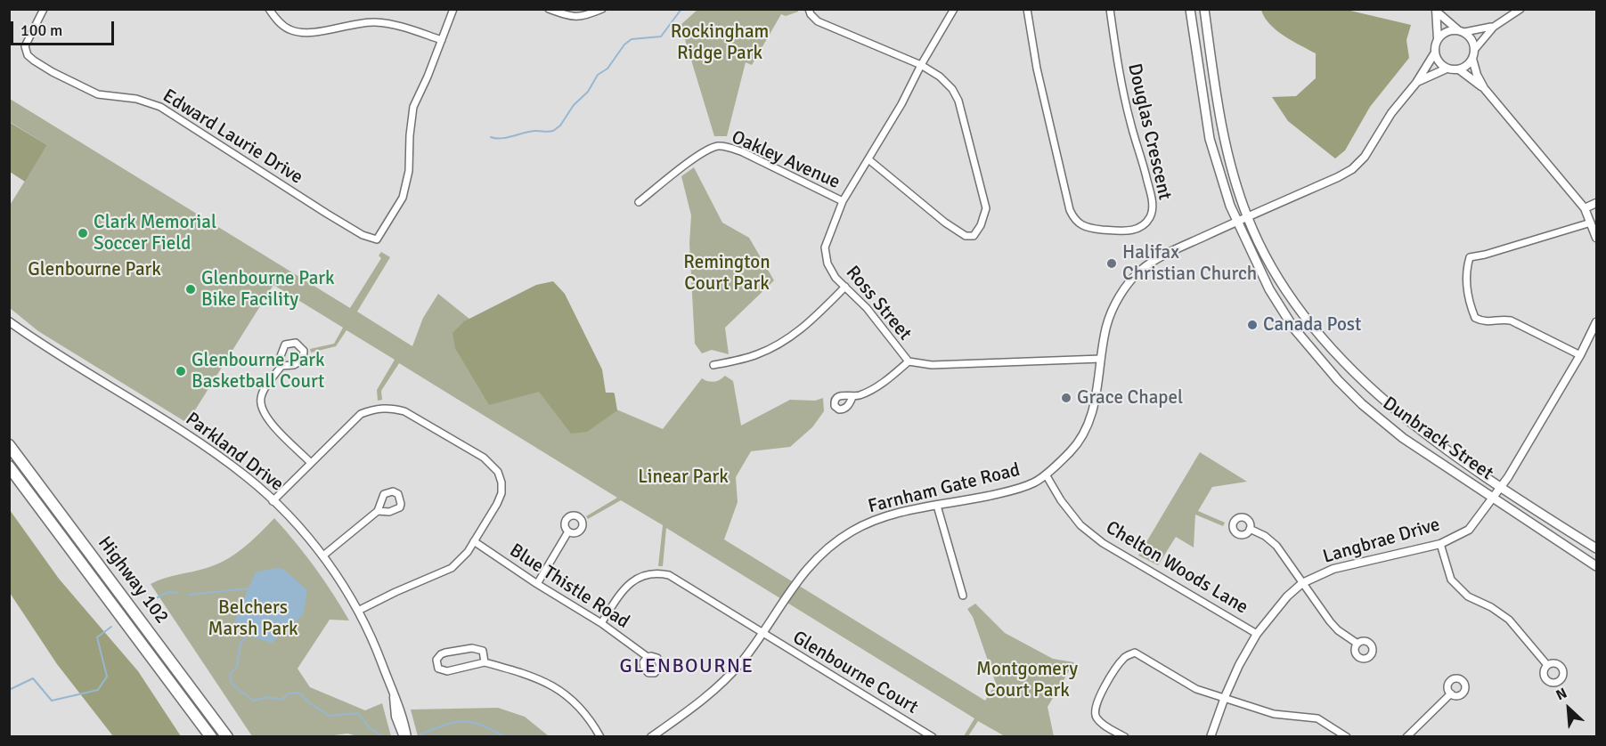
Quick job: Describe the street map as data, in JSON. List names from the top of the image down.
{
  "streets": {
    "highway": ["Highway 102"],
    "main road": ["Dunbrack Street"],
    "street": [
      "Douglas Crescent",
      "Edward Laurie Drive",
      "Oakley Avenue",
      "Ross Street",
      "Parkland Drive",
      "Farnham Gate Road",
      "Langbrae Drive",
      "Chelton Woods Lane",
      "Blue Thistle Road",
      "Glenbourne Court"
    ]
  },
  "crossings": [
    ["Oakley Avenue", "Ross Street"],
    ["Ross Street", "Farnham Gate Road"],
    ["Dunbrack Street", "Farnham Gate Road"],
    ["Dunbrack Street", "Langbrae Drive"],
    ["Farnham Gate Road", "Chelton Woods Lane"],
    ["Farnham Gate Road", "Glenbourne Court"],
    ["Langbrae Drive", "Chelton Woods Lane"],
    ["Blue Thistle Road", "Glenbourne Court"]
  ],
  "districts": ["GLENBOURNE"],
  "parks": [
    "Rockingham Ridge Park",
    "Remington Court Park",
    "Glenbourne Park",
    "Linear Park",
    "Belchers Marsh Park",
    "Montgomery Court Park"
  ],
  "places": [
    "Clark Memorial Soccer Field",
    "Halifax Christian Church",
    "Glenbourne Park Bike Facility",
    "Canada Post",
    "Glenbourne Park Basketball Court",
    "Grace Chapel"
  ],
  "scale_bar": "100 m",
  "north": "top left"
}
